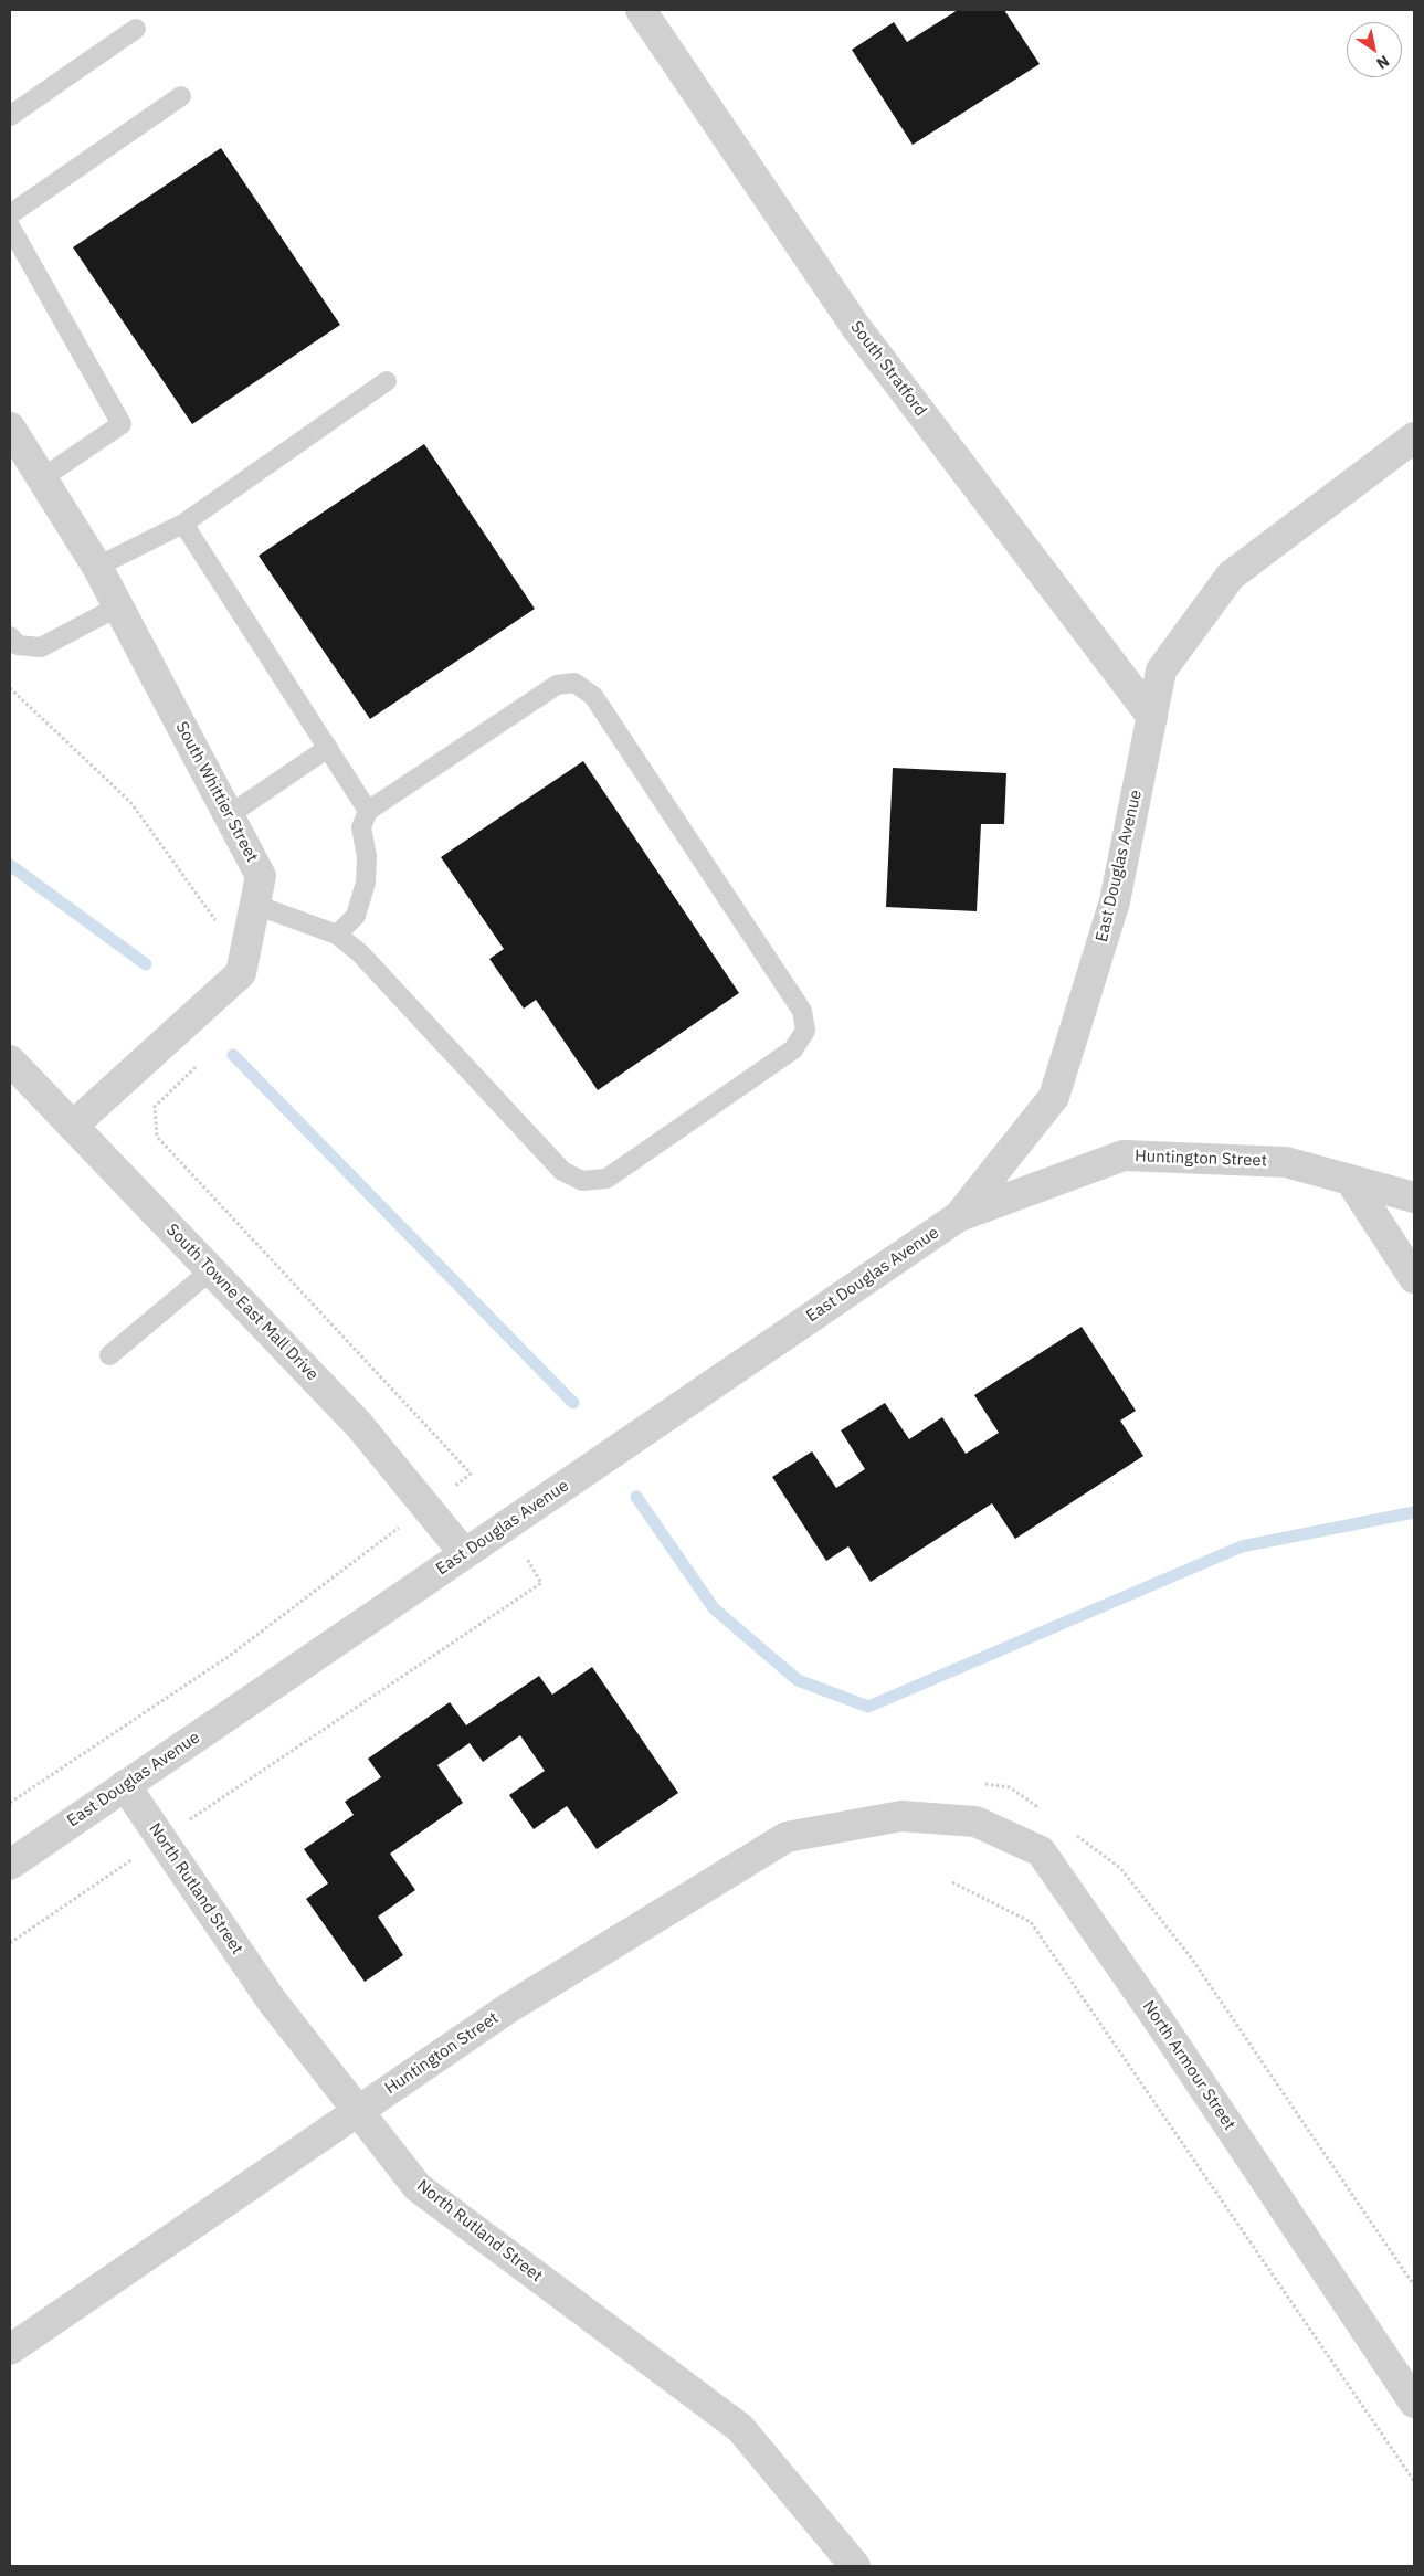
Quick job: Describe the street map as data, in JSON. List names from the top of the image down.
{
  "streets": {
    "street": [
      "South Stratford",
      "South Whittier Street",
      "East Douglas Avenue",
      "Huntington Street",
      "South Towne East Mall Drive",
      "North Rutland Street",
      "North Armour Street"
    ]
  },
  "crossings": [
    ["South Stratford", "East Douglas Avenue"],
    ["South Whittier Street", "South Towne East Mall Drive"],
    ["East Douglas Avenue", "Huntington Street"],
    ["East Douglas Avenue", "South Towne East Mall Drive"],
    ["East Douglas Avenue", "North Rutland Street"],
    ["Huntington Street", "North Rutland Street"],
    ["Huntington Street", "North Armour Street"]
  ],
  "north": "bottom right"
}
